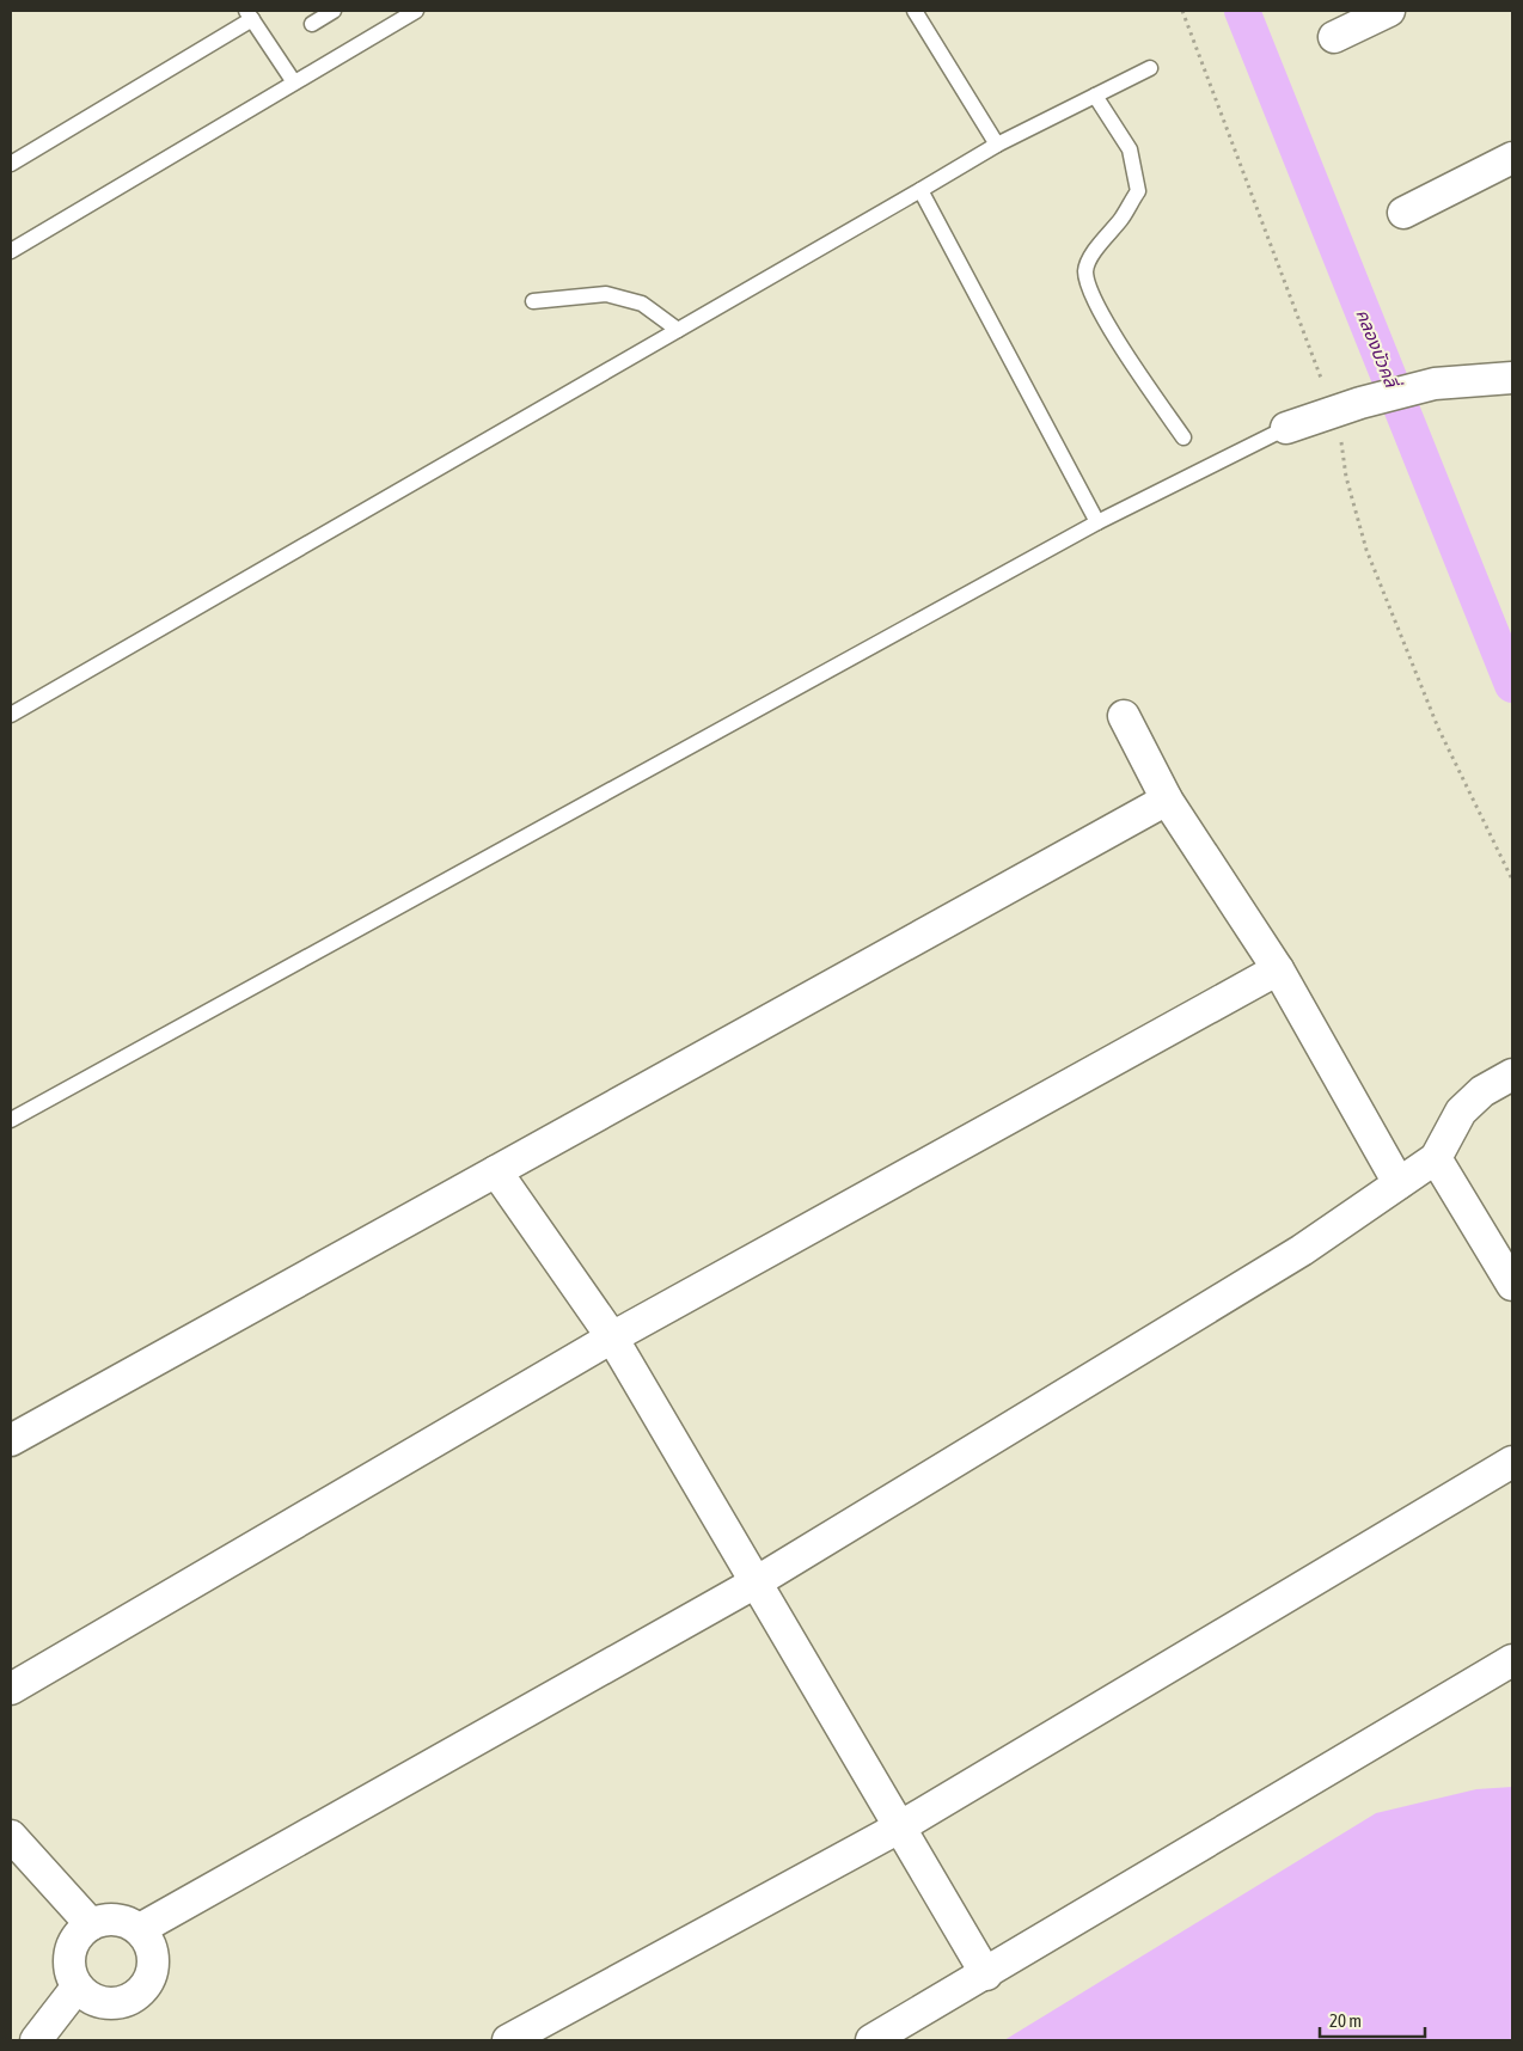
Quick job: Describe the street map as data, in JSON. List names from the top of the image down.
{
  "water": ["คลองบัวคลี่"],
  "scale_bar": "20 m"
}
